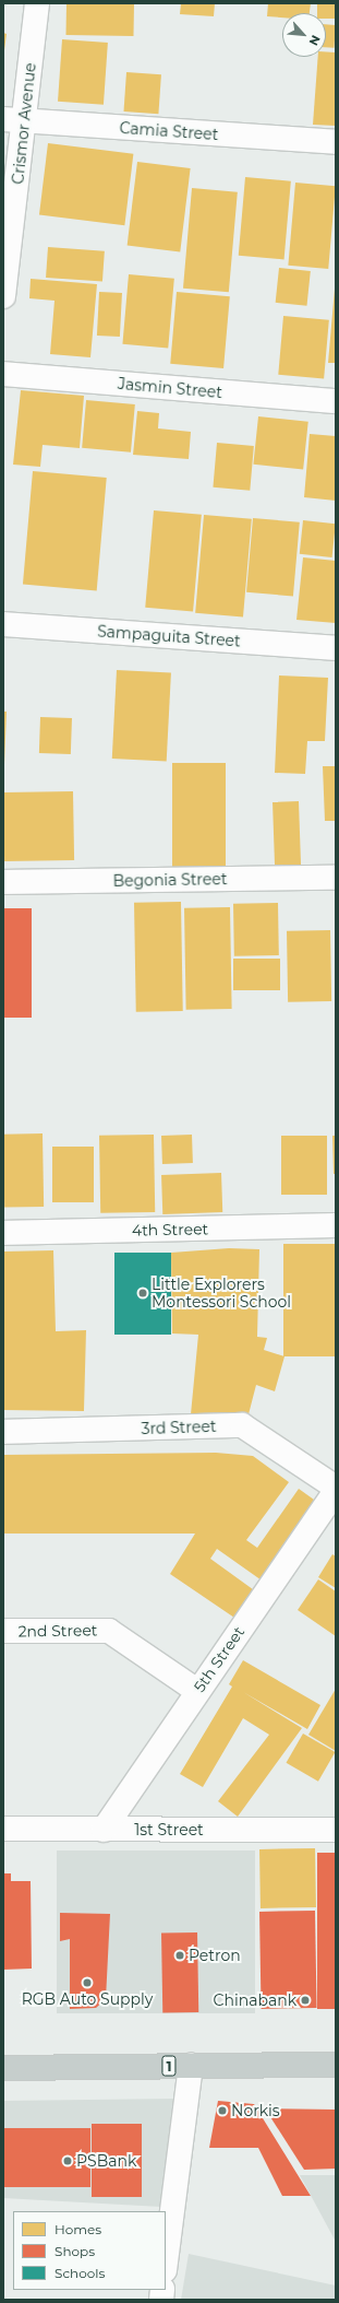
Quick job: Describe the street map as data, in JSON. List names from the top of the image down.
{
  "streets": {
    "highway": ["1"],
    "street": [
      "Crismor Avenue",
      "Camia Street",
      "Jasmin Street",
      "Sampaguita Street",
      "Begonia Street",
      "4th Street",
      "3rd Street",
      "2nd Street",
      "5th Street",
      "1st Street"
    ]
  },
  "crossings": [
    ["Crismor Avenue", "Camia Street"],
    ["2nd Street", "5th Street"],
    ["5th Street", "1st Street"]
  ],
  "places": [
    "Little Explorers Montessori School",
    "Petron",
    "RGB Auto Supply",
    "Chinabank",
    "Norkis",
    "PSBank"
  ],
  "legend": ["Homes", "Shops", "Schools"],
  "north": "bottom right"
}
